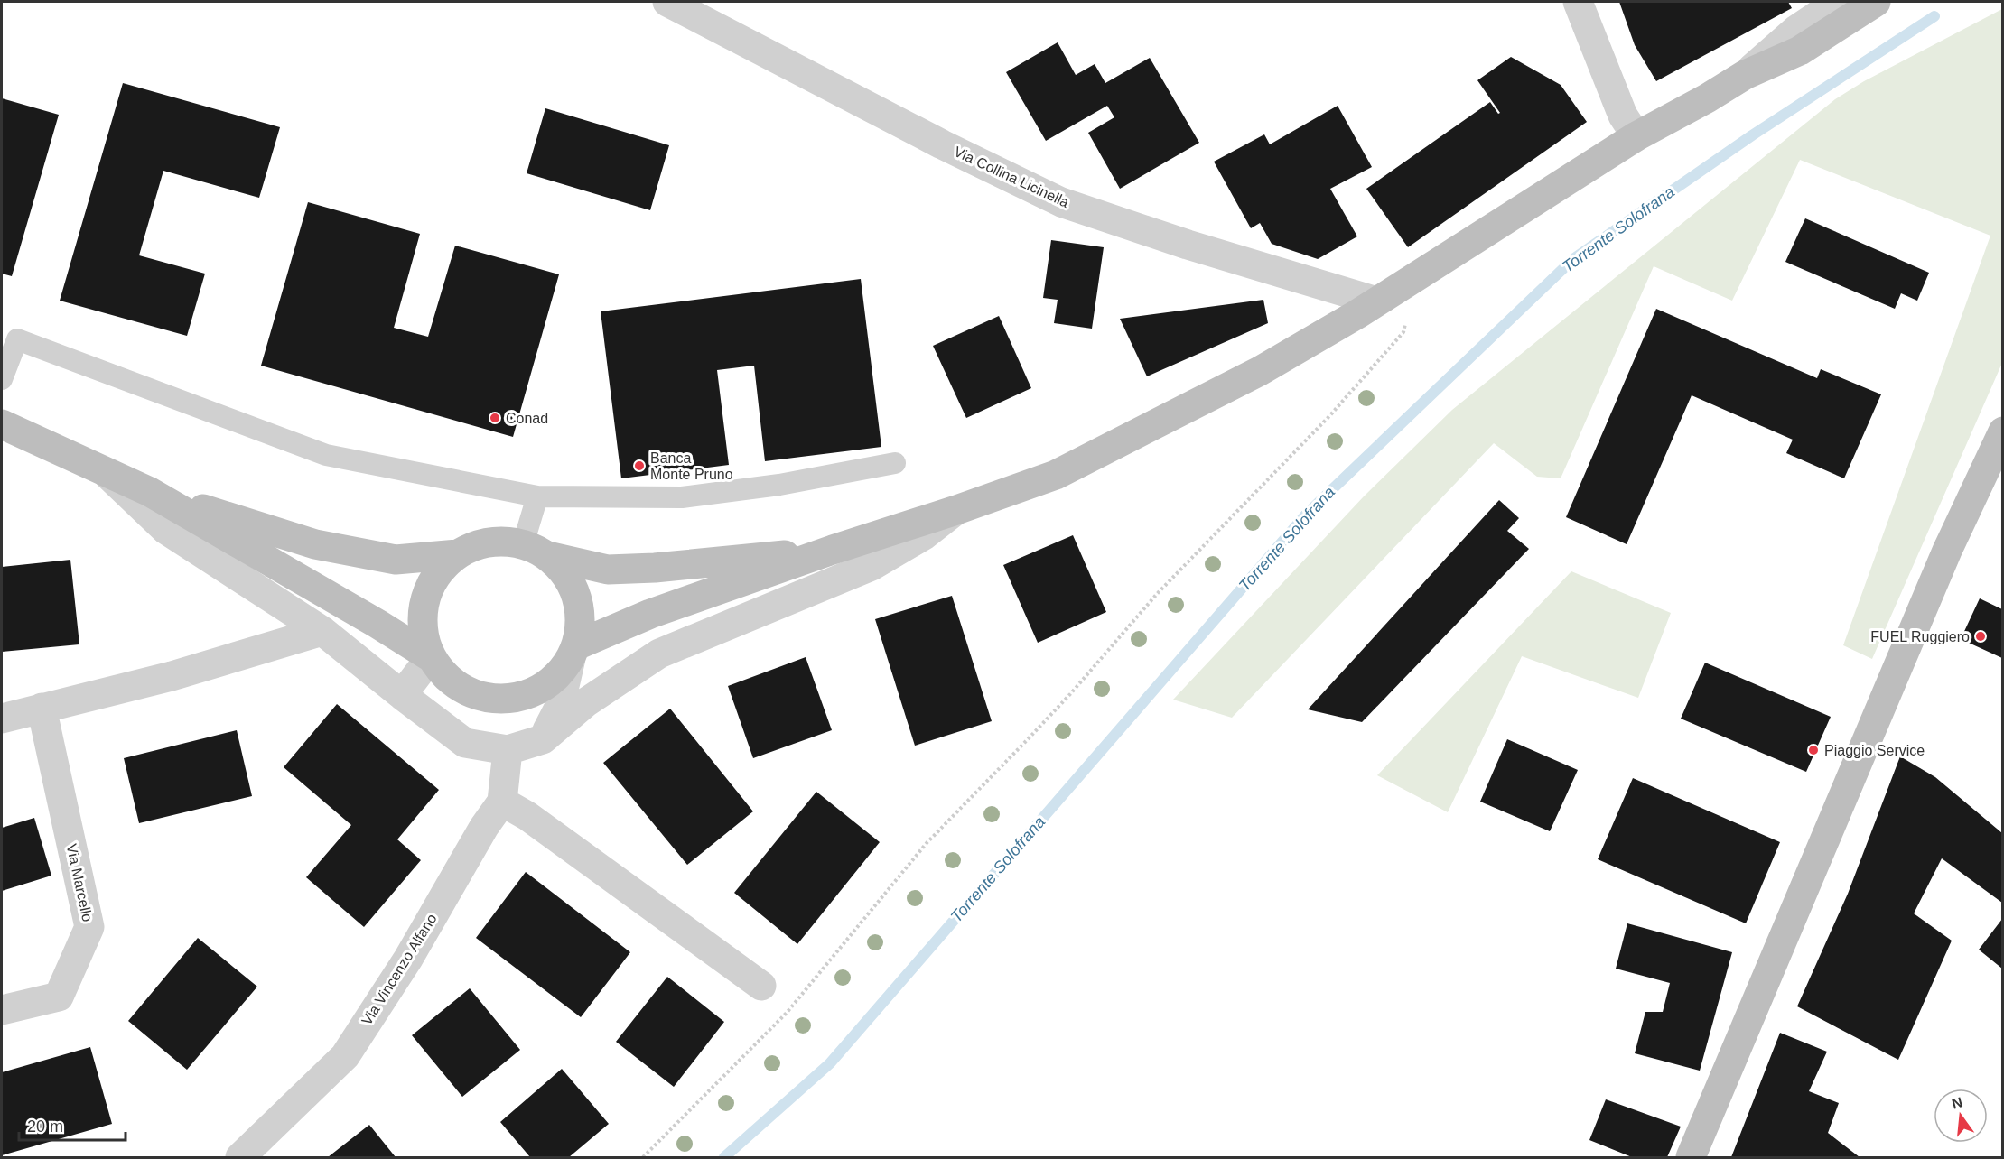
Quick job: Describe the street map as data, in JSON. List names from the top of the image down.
{
  "streets": {
    "street": ["Via Collina Licinella", "Via Marcello", "Via Vincenzo Alfano"]
  },
  "water": ["Torrente Solofrana"],
  "places": [
    "Conad",
    "Banca Monte Pruno",
    "FUEL Ruggiero",
    "Piaggio Service"
  ],
  "scale_bar": "20 m",
  "north": "top"
}
